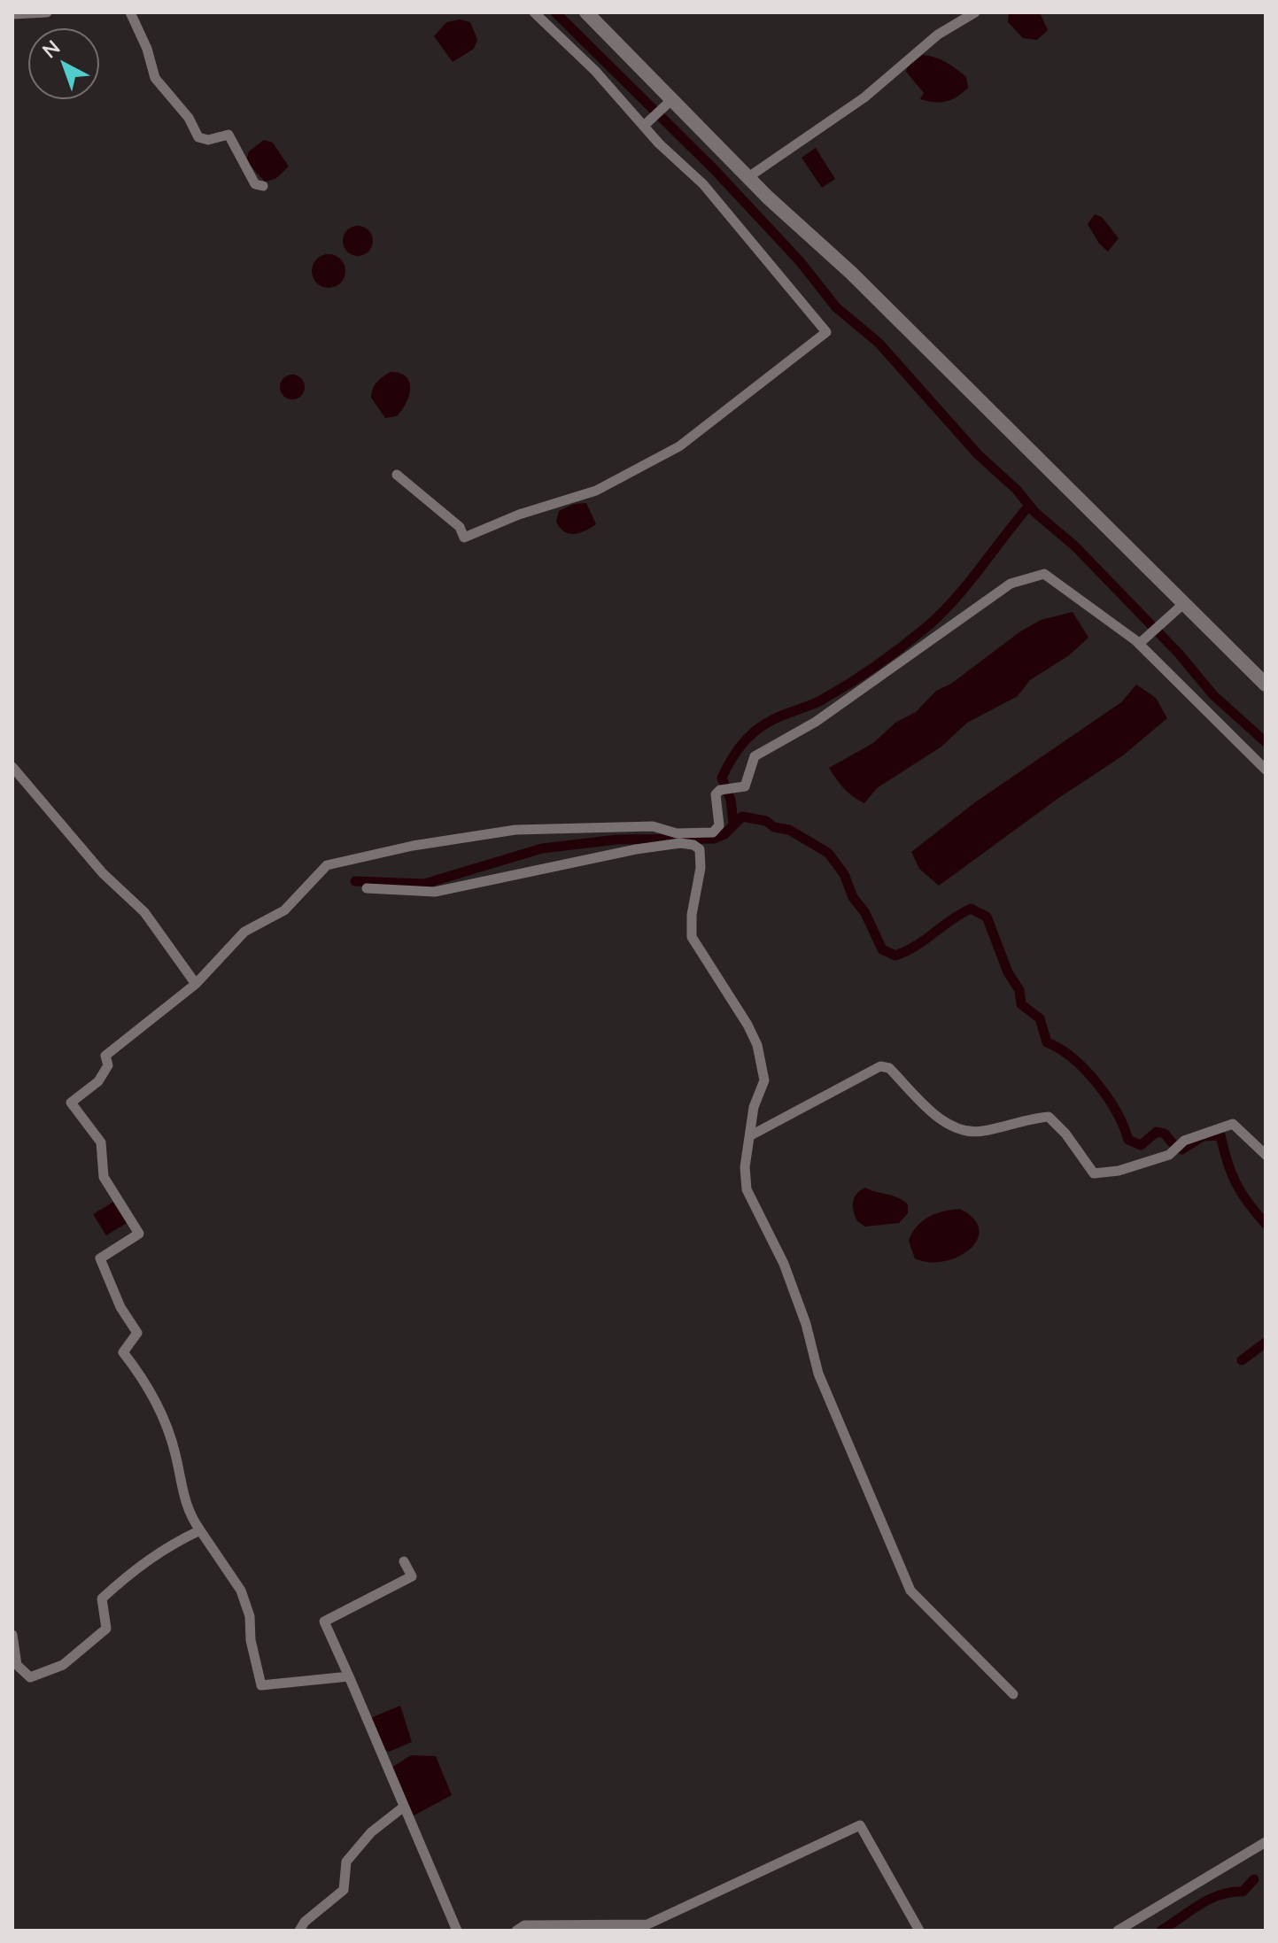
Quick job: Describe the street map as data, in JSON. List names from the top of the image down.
{
  "north": "top left"
}
